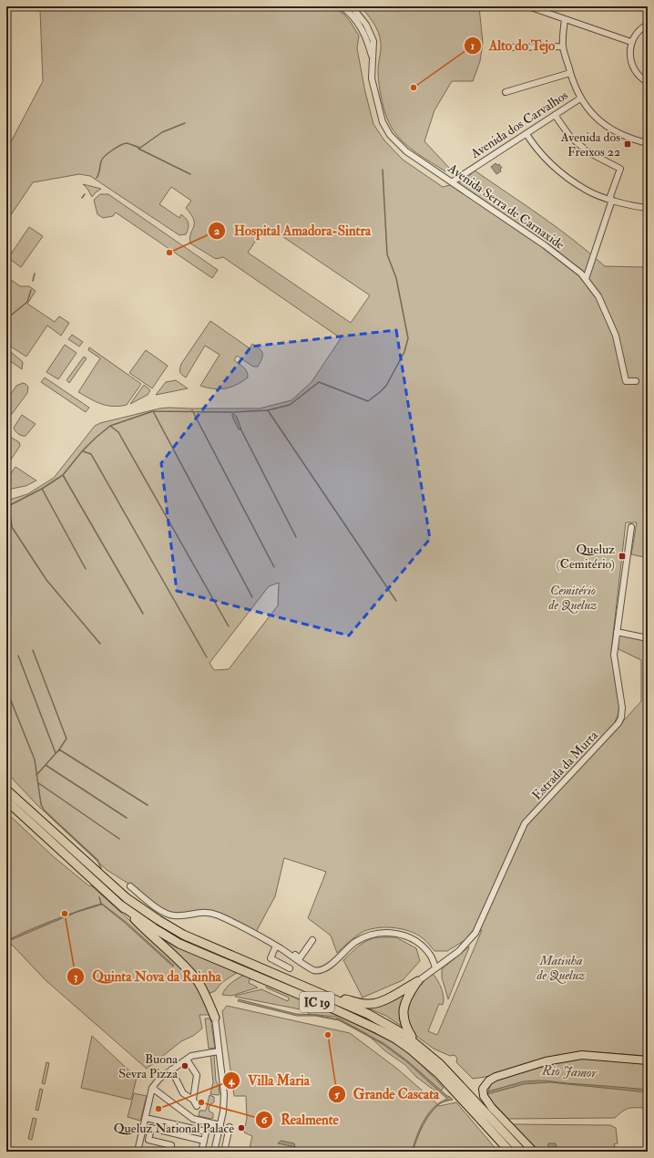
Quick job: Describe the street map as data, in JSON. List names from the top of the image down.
{
  "streets": {
    "highway": ["IC 19"],
    "street": ["Avenida dos Carvalhos", "Avenida Serra de Carnaxide", "Estrada da Murta"]
  },
  "crossings": [
    ["Avenida dos Carvalhos", "Avenida Serra de Carnaxide"]
  ],
  "water": ["Rio Jamor"],
  "parks": ["Cemitério de Queluz", "Matinha de Queluz"],
  "places": {
    "other": [
      "Alto do Tejo",
      "Hospital Amadora-Sintra",
      "Quinta Nova da Rainha",
      "Grande Cascata",
      "Buona Sevra Pizza",
      "Realmente",
      "Villa Maria",
      "Queluz National Palace"
    ],
    "transit": ["Avenida dos Freixos 22", "Queluz (Cemitério)"]
  }
}
